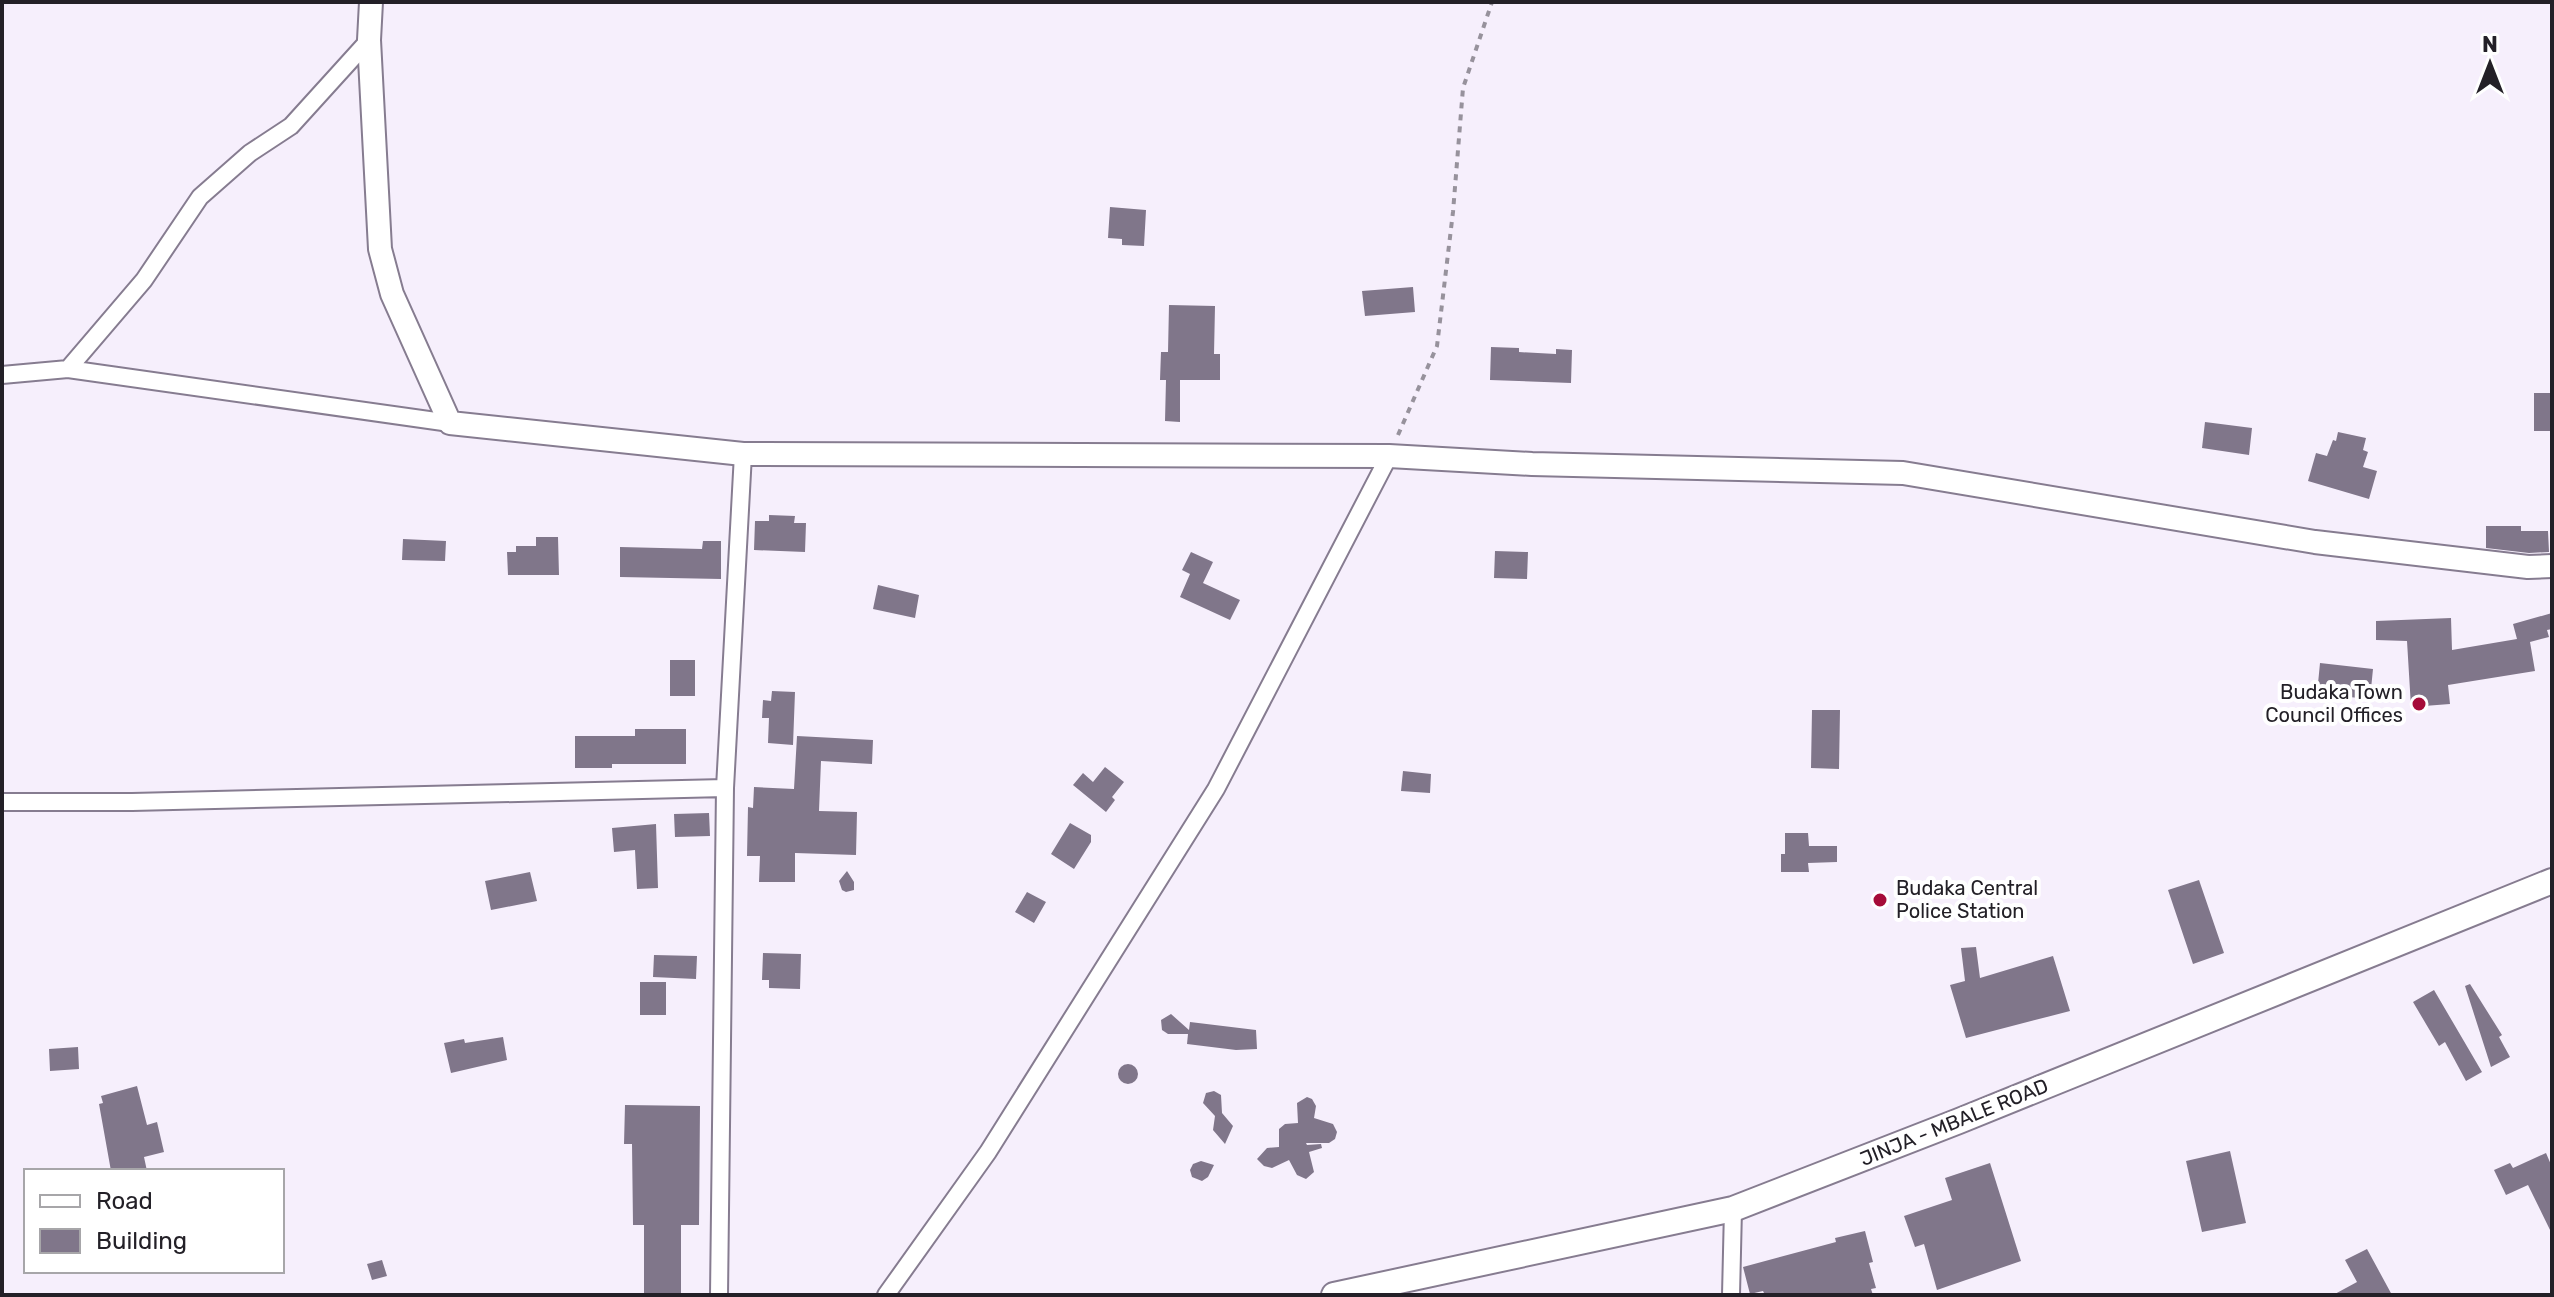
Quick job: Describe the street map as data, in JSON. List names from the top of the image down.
{
  "streets": {
    "main road": ["JINJA - MBALE ROAD"]
  },
  "places": ["Budaka Town Council Offices", "Budaka Central Police Station"],
  "legend": ["Road", "Building"],
  "north": "top"
}
